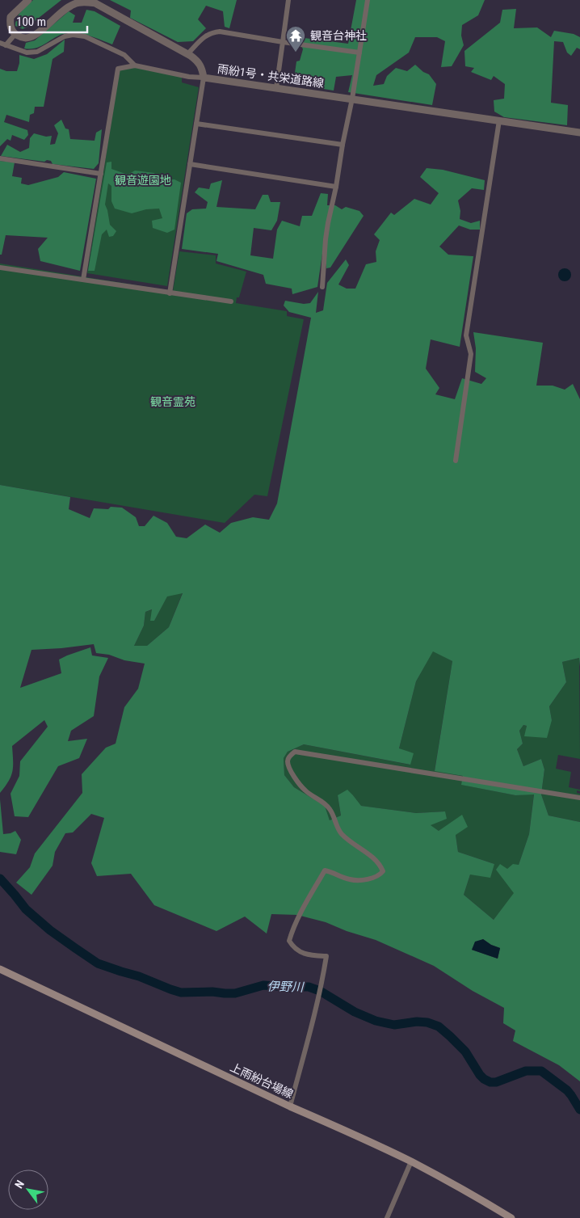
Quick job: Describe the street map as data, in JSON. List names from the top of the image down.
{
  "streets": {
    "main road": ["上雨紛台場線"],
    "street": ["雨紛1号・共栄道路線"]
  },
  "water": ["伊野川"],
  "parks": ["観音遊園地", "観音霊苑"],
  "places": {
    "temple": ["観音台神社"]
  },
  "scale_bar": "100 m",
  "north": "top left"
}
